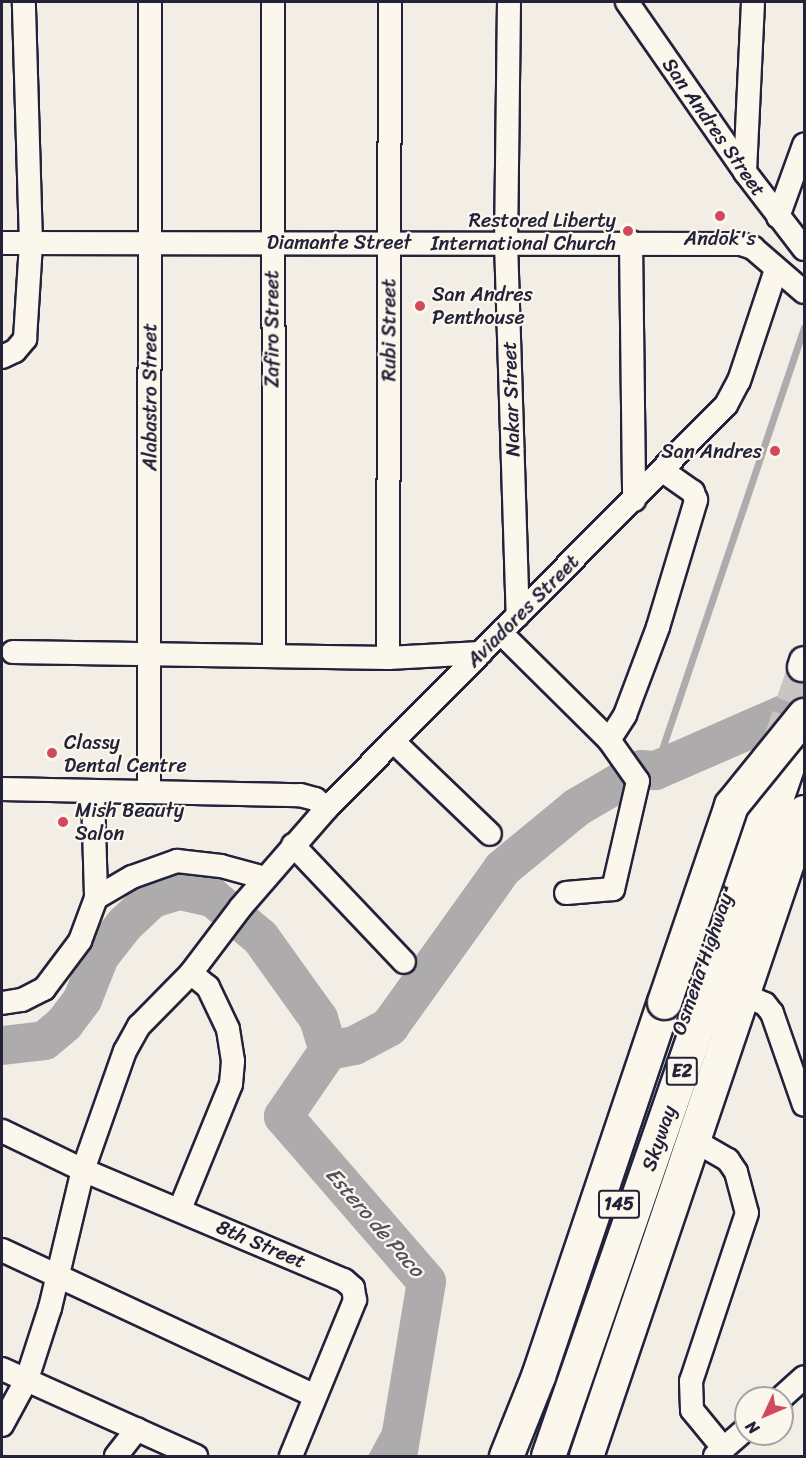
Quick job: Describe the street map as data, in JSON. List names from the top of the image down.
{
  "streets": {
    "highway": ["E2", "Skyway"],
    "main road": ["Osmeña Highway", "145"],
    "street": [
      "San Andres Street",
      "Diamante Street",
      "Zafiro Street",
      "Rubi Street",
      "Alabastro Street",
      "Nakar Street",
      "Aviadores Street",
      "8th Street"
    ]
  },
  "crossings": [
    ["Diamante Street", "Zafiro Street"],
    ["Diamante Street", "Rubi Street"],
    ["Diamante Street", "Alabastro Street"],
    ["Diamante Street", "Nakar Street"],
    ["Diamante Street", "Aviadores Street"],
    ["Nakar Street", "Aviadores Street"],
    ["Aviadores Street", "8th Street"]
  ],
  "water": ["Estero de Paco"],
  "places": [
    "Andok's",
    "Restored Liberty International Church",
    "San Andres Penthouse",
    "San Andres",
    "Classy Dental Centre",
    "Mish Beauty Salon"
  ],
  "north": "bottom left"
}
